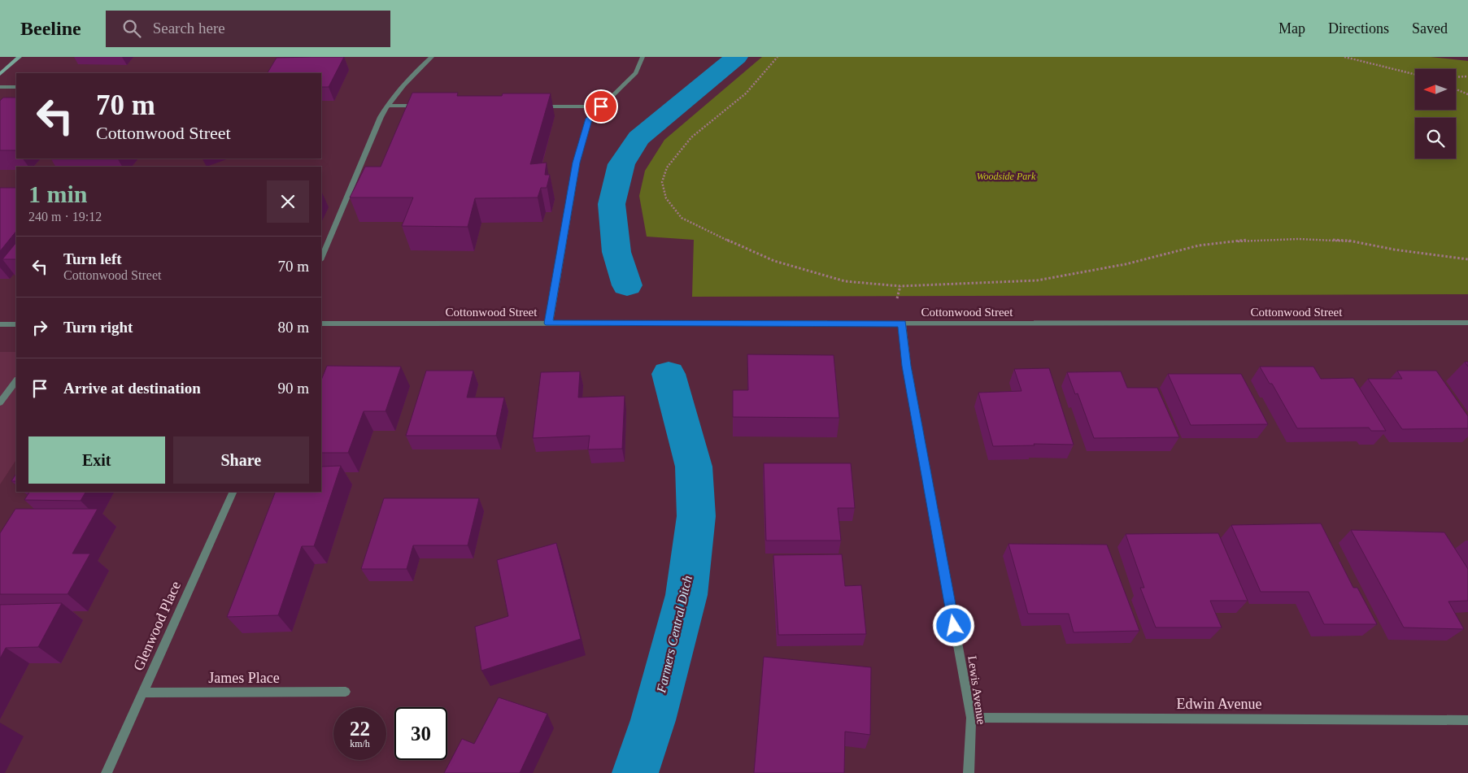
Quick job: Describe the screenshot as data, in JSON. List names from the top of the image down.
{
  "streets": {
    "street": [
      "Cottonwood Street",
      "Glenwood Place",
      "James Place",
      "Lewis Avenue",
      "Edwin Avenue"
    ]
  },
  "crossings": [
    ["Cottonwood Street", "Lewis Avenue"],
    ["Glenwood Place", "James Place"],
    ["Lewis Avenue", "Edwin Avenue"]
  ],
  "water": ["Farmers Central Ditch"],
  "parks": ["Woodside Park"],
  "north": "left",
  "page": {
    "header": "Beeline",
    "search": "Search here",
    "nav": ["Map", "Directions", "Saved"],
    "turn": ["70 m", "Cottonwood Street"],
    "heading": ["1 min", "240 m · 19:12"],
    "list": [
      {
        "name": "Turn left",
        "note": "Cottonwood Street",
        "value": "70 m"
      },
      {
        "name": "Turn right",
        "value": "80 m"
      },
      {
        "name": "Arrive at destination",
        "value": "90 m"
      }
    ],
    "buttons": ["Exit", "Share"],
    "speed": "22 km/h",
    "limit": "30"
  }
}
